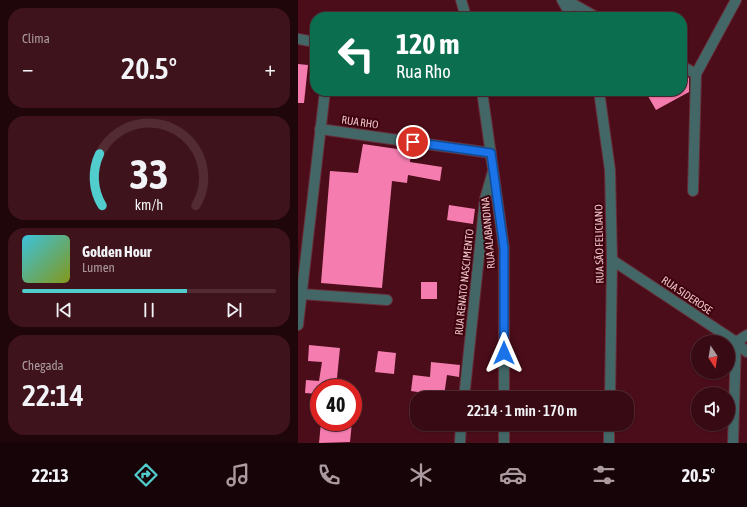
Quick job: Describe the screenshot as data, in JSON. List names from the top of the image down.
{
  "streets": {
    "street": [
      "RUA RHO",
      "RUA ALABANDINA",
      "RUA SÃO FELICIANO",
      "RUA RENATO NASCIMENTO",
      "RUA SIDEROSE"
    ]
  },
  "crossings": [
    ["RUA RHO", "RUA ALABANDINA"],
    ["RUA ALABANDINA", "RUA RENATO NASCIMENTO"],
    ["RUA SÃO FELICIANO", "RUA SIDEROSE"]
  ],
  "north": "bottom",
  "page": {
    "tile": [
      "Clima",
      ["Chegada", "22:14"]
    ],
    "turn": ["120 m", "Rua Rho"],
    "heat": ["−", "20.5°", "+"],
    "song": ["Golden Hour", "Lumen"],
    "limit": "40",
    "trip": "22:14 · 1 min · 170 m",
    "tabs": ["22:13", "20.5°"],
    "gauge": ["33", "km/h"]
  }
}
